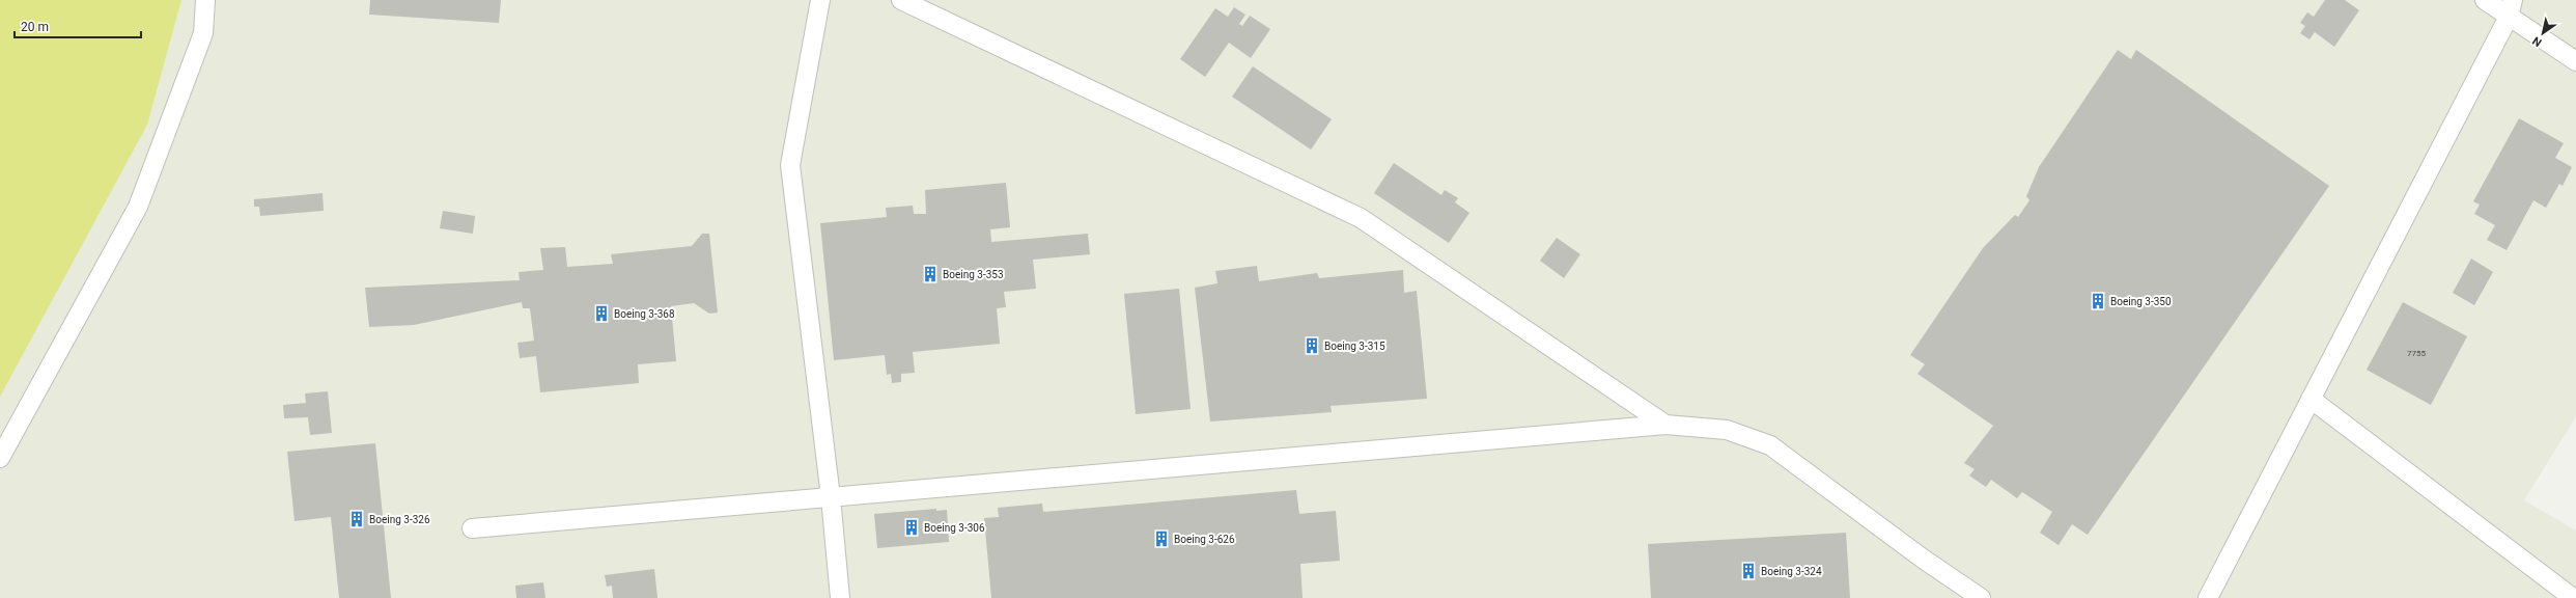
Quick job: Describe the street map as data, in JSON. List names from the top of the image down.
{
  "places": {
    "building": [
      "Boeing 3-353",
      "Boeing 3-350",
      "Boeing 3-368",
      "Boeing 3-315",
      "Boeing 3-326",
      "Boeing 3-306",
      "Boeing 3-626",
      "Boeing 3-324"
    ]
  },
  "house_numbers": ["7755"],
  "scale_bar": "20 m",
  "north": "bottom left"
}
